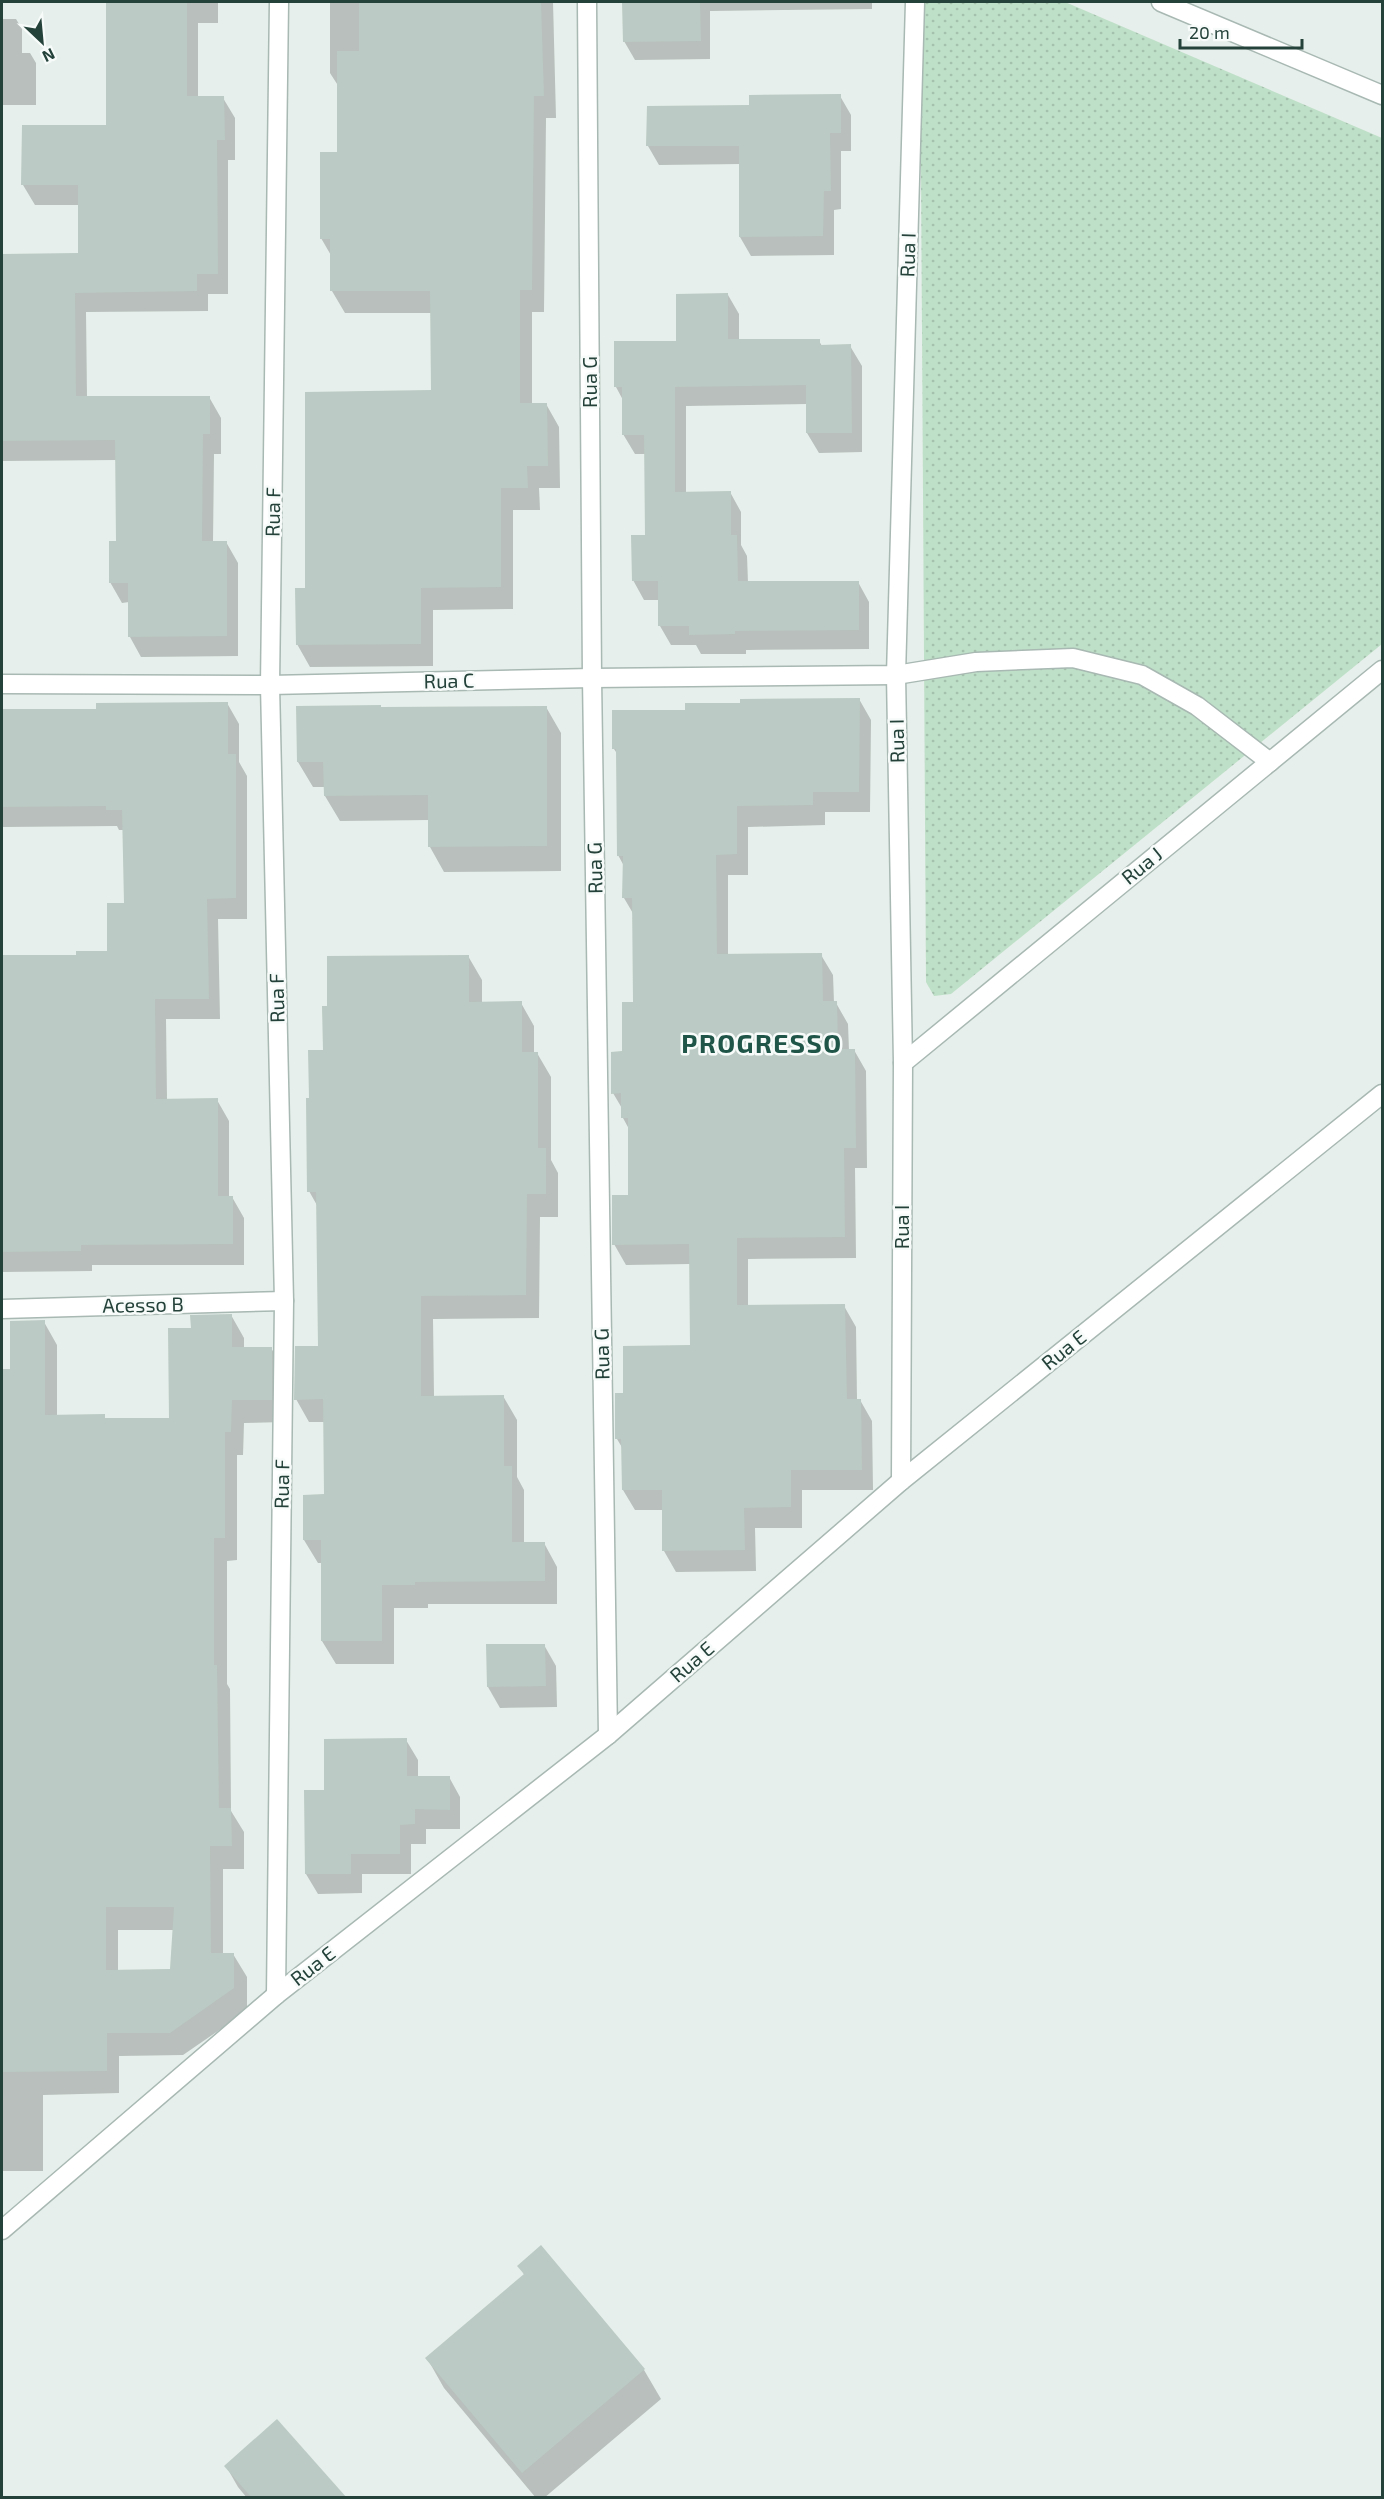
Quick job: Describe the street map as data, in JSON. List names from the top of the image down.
{
  "streets": {
    "street": [
      "Rua I",
      "Rua G",
      "Rua F",
      "Rua C",
      "Rua J",
      "Acesso B",
      "Rua E"
    ]
  },
  "crossings": [
    ["Rua I", "Rua C"],
    ["Rua I", "Rua J"],
    ["Rua I", "Rua E"],
    ["Rua G", "Rua C"],
    ["Rua G", "Rua E"],
    ["Rua F", "Rua C"],
    ["Rua F", "Acesso B"],
    ["Rua F", "Rua E"],
    ["Rua C", "Rua J"]
  ],
  "districts": ["PROGRESSO"],
  "scale_bar": "20 m",
  "north": "bottom right"
}
